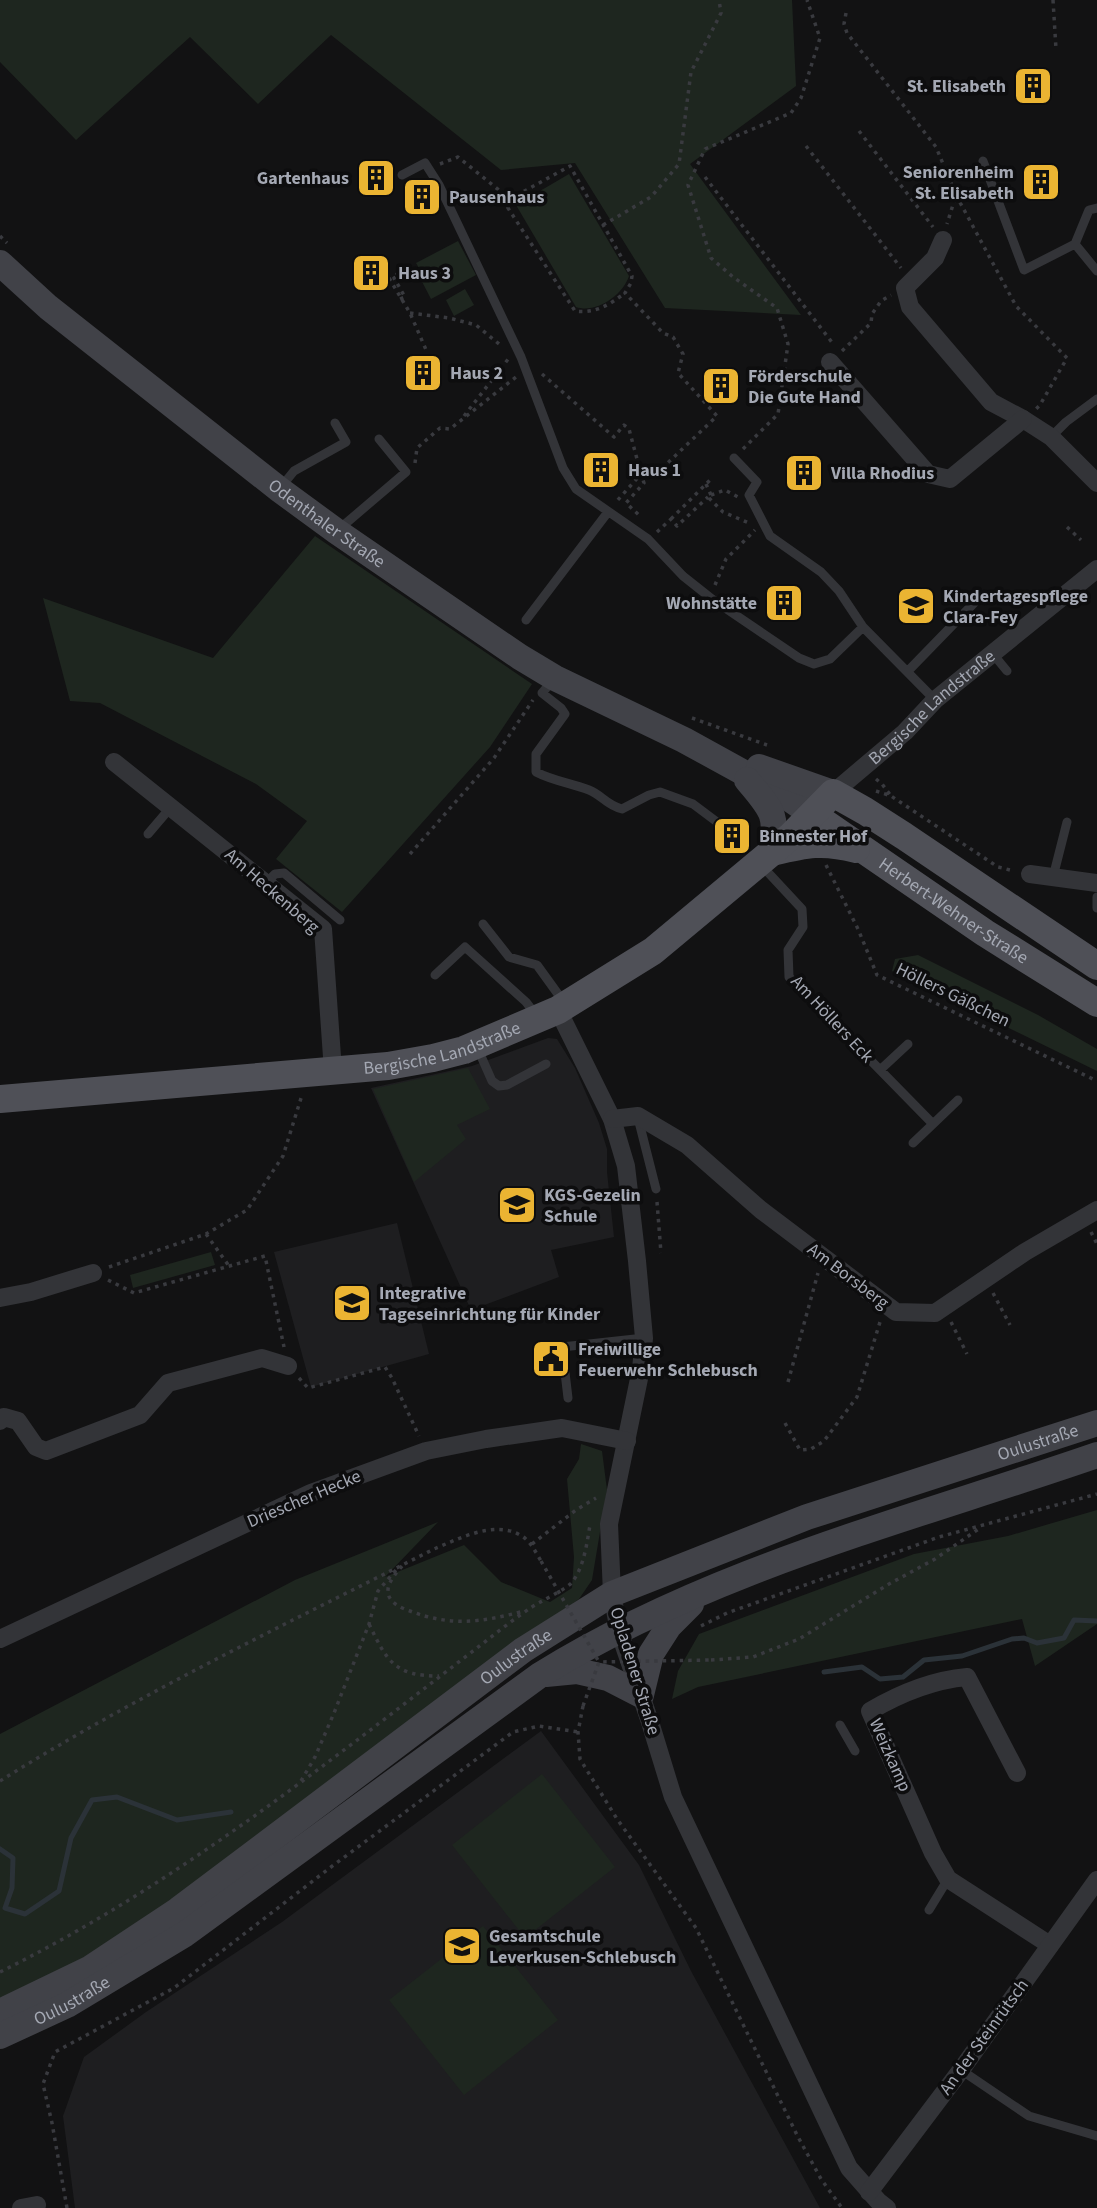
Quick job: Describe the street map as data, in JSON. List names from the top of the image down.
{
  "streets": {
    "main road": [
      "Odenthaler Straße",
      "Bergische Landstraße",
      "Herbert-Wehner-Straße",
      "Oulustraße"
    ],
    "street": [
      "Am Heckenberg",
      "Am Borsberg",
      "Driescher Hecke",
      "Opladener Straße",
      "Weizkamp",
      "An der Steinrütsch"
    ],
    "lane": ["Am Höllers Eck"],
    "path": ["Höllers Gäßchen"]
  },
  "crossings": [
    ["Odenthaler Straße", "Bergische Landstraße"],
    ["Odenthaler Straße", "Herbert-Wehner-Straße"],
    ["Bergische Landstraße", "Am Heckenberg"],
    ["Bergische Landstraße", "Herbert-Wehner-Straße"],
    ["Bergische Landstraße", "Am Höllers Eck"],
    ["Bergische Landstraße", "Opladener Straße"],
    ["Oulustraße", "Opladener Straße"],
    ["Driescher Hecke", "Opladener Straße"],
    ["Opladener Straße", "An der Steinrütsch"],
    ["Weizkamp", "An der Steinrütsch"]
  ],
  "places": {
    "building": [
      "St. Elisabeth",
      "Gartenhaus",
      "Seniorenheim St. Elisabeth",
      "Pausenhaus",
      "Haus 3",
      "Haus 2",
      "Förderschule Die Gute Hand",
      "Haus 1",
      "Villa Rhodius",
      "Wohnstätte",
      "Binnester Hof"
    ],
    "school or university": [
      "Kindertagespflege Clara-Fey",
      "KGS-Gezelin Schule",
      "Integrative Tageseinrichtung für Kinder",
      "Gesamtschule Leverkusen-Schlebusch"
    ],
    "public building": ["Freiwillige Feuerwehr Schlebusch"]
  }
}
